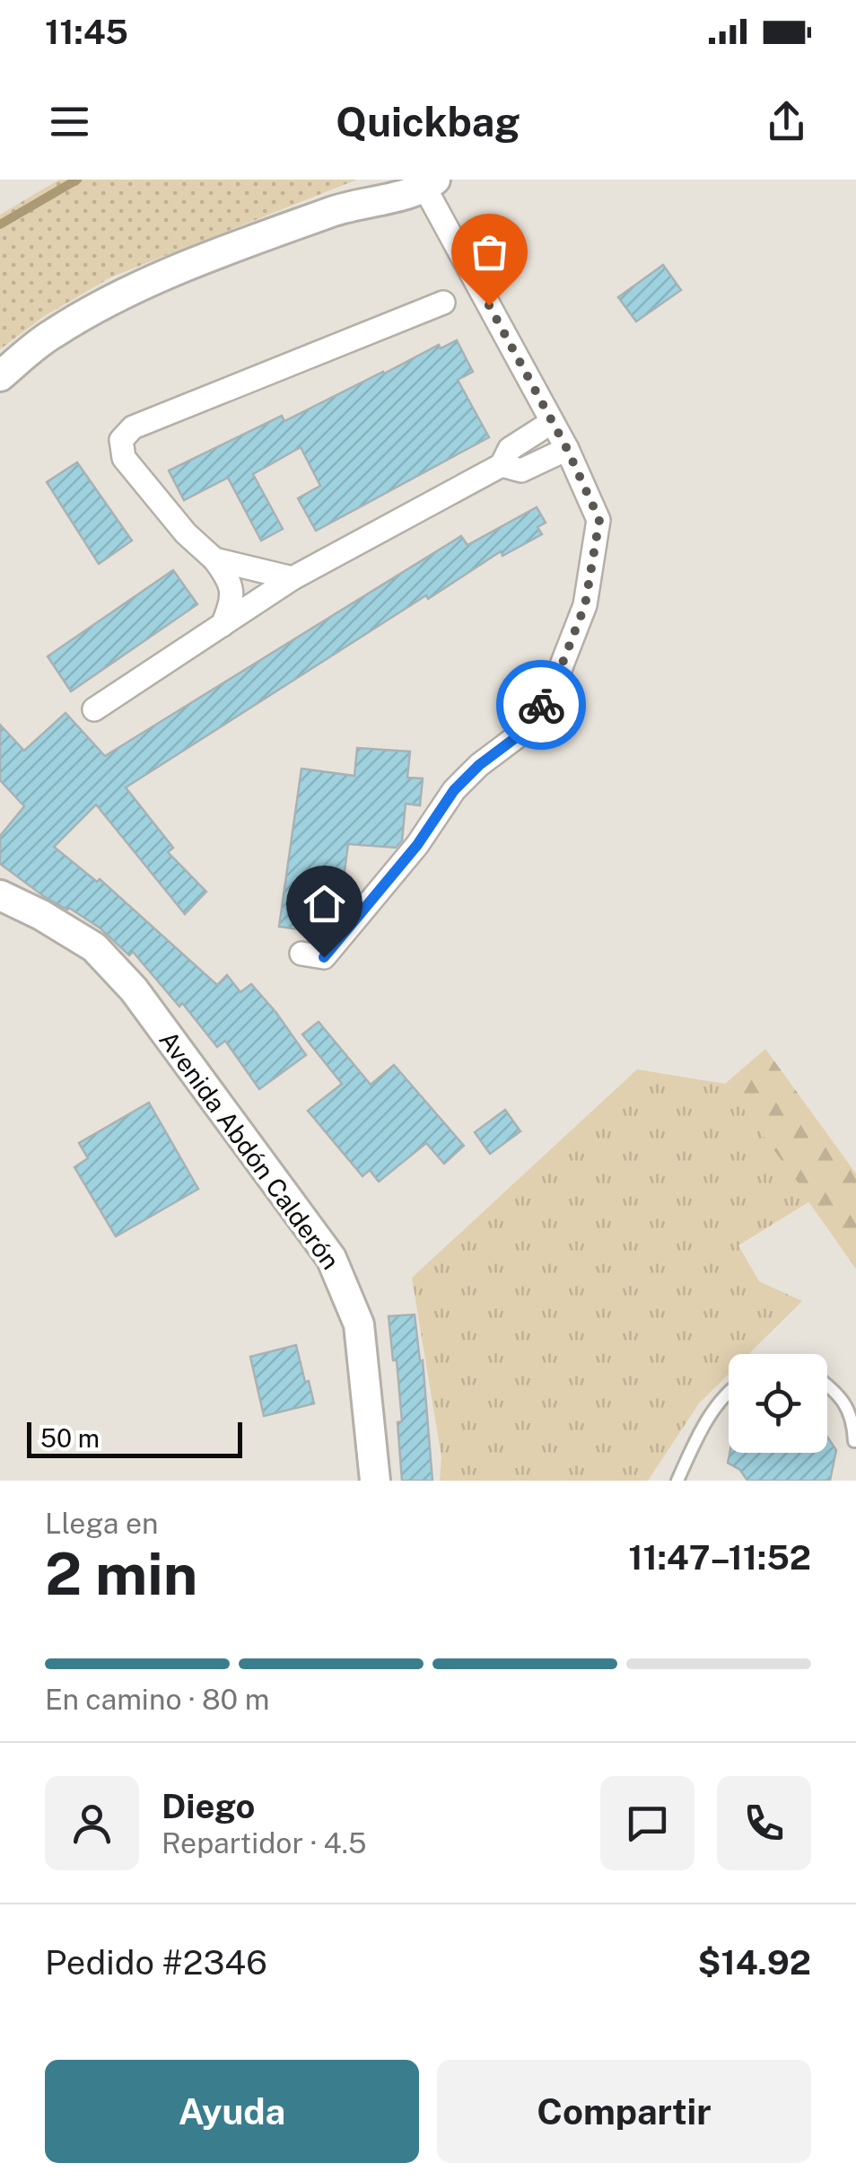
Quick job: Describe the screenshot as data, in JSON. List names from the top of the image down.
{
  "streets": {
    "street": ["Avenida Abdón Calderón"]
  },
  "scale_bar": "50 m",
  "page": {
    "status": "11:45",
    "header": "Quickbag",
    "scale": "50 m",
    "heading": ["2 min", "Llega en", "11:47–11:52"],
    "panel": [
      "Diego",
      "Repartidor · 4.5",
      "Pedido #2346",
      "$14.92"
    ],
    "bar": "En camino · 80 m",
    "buttons": ["Ayuda", "Compartir"]
  }
}
